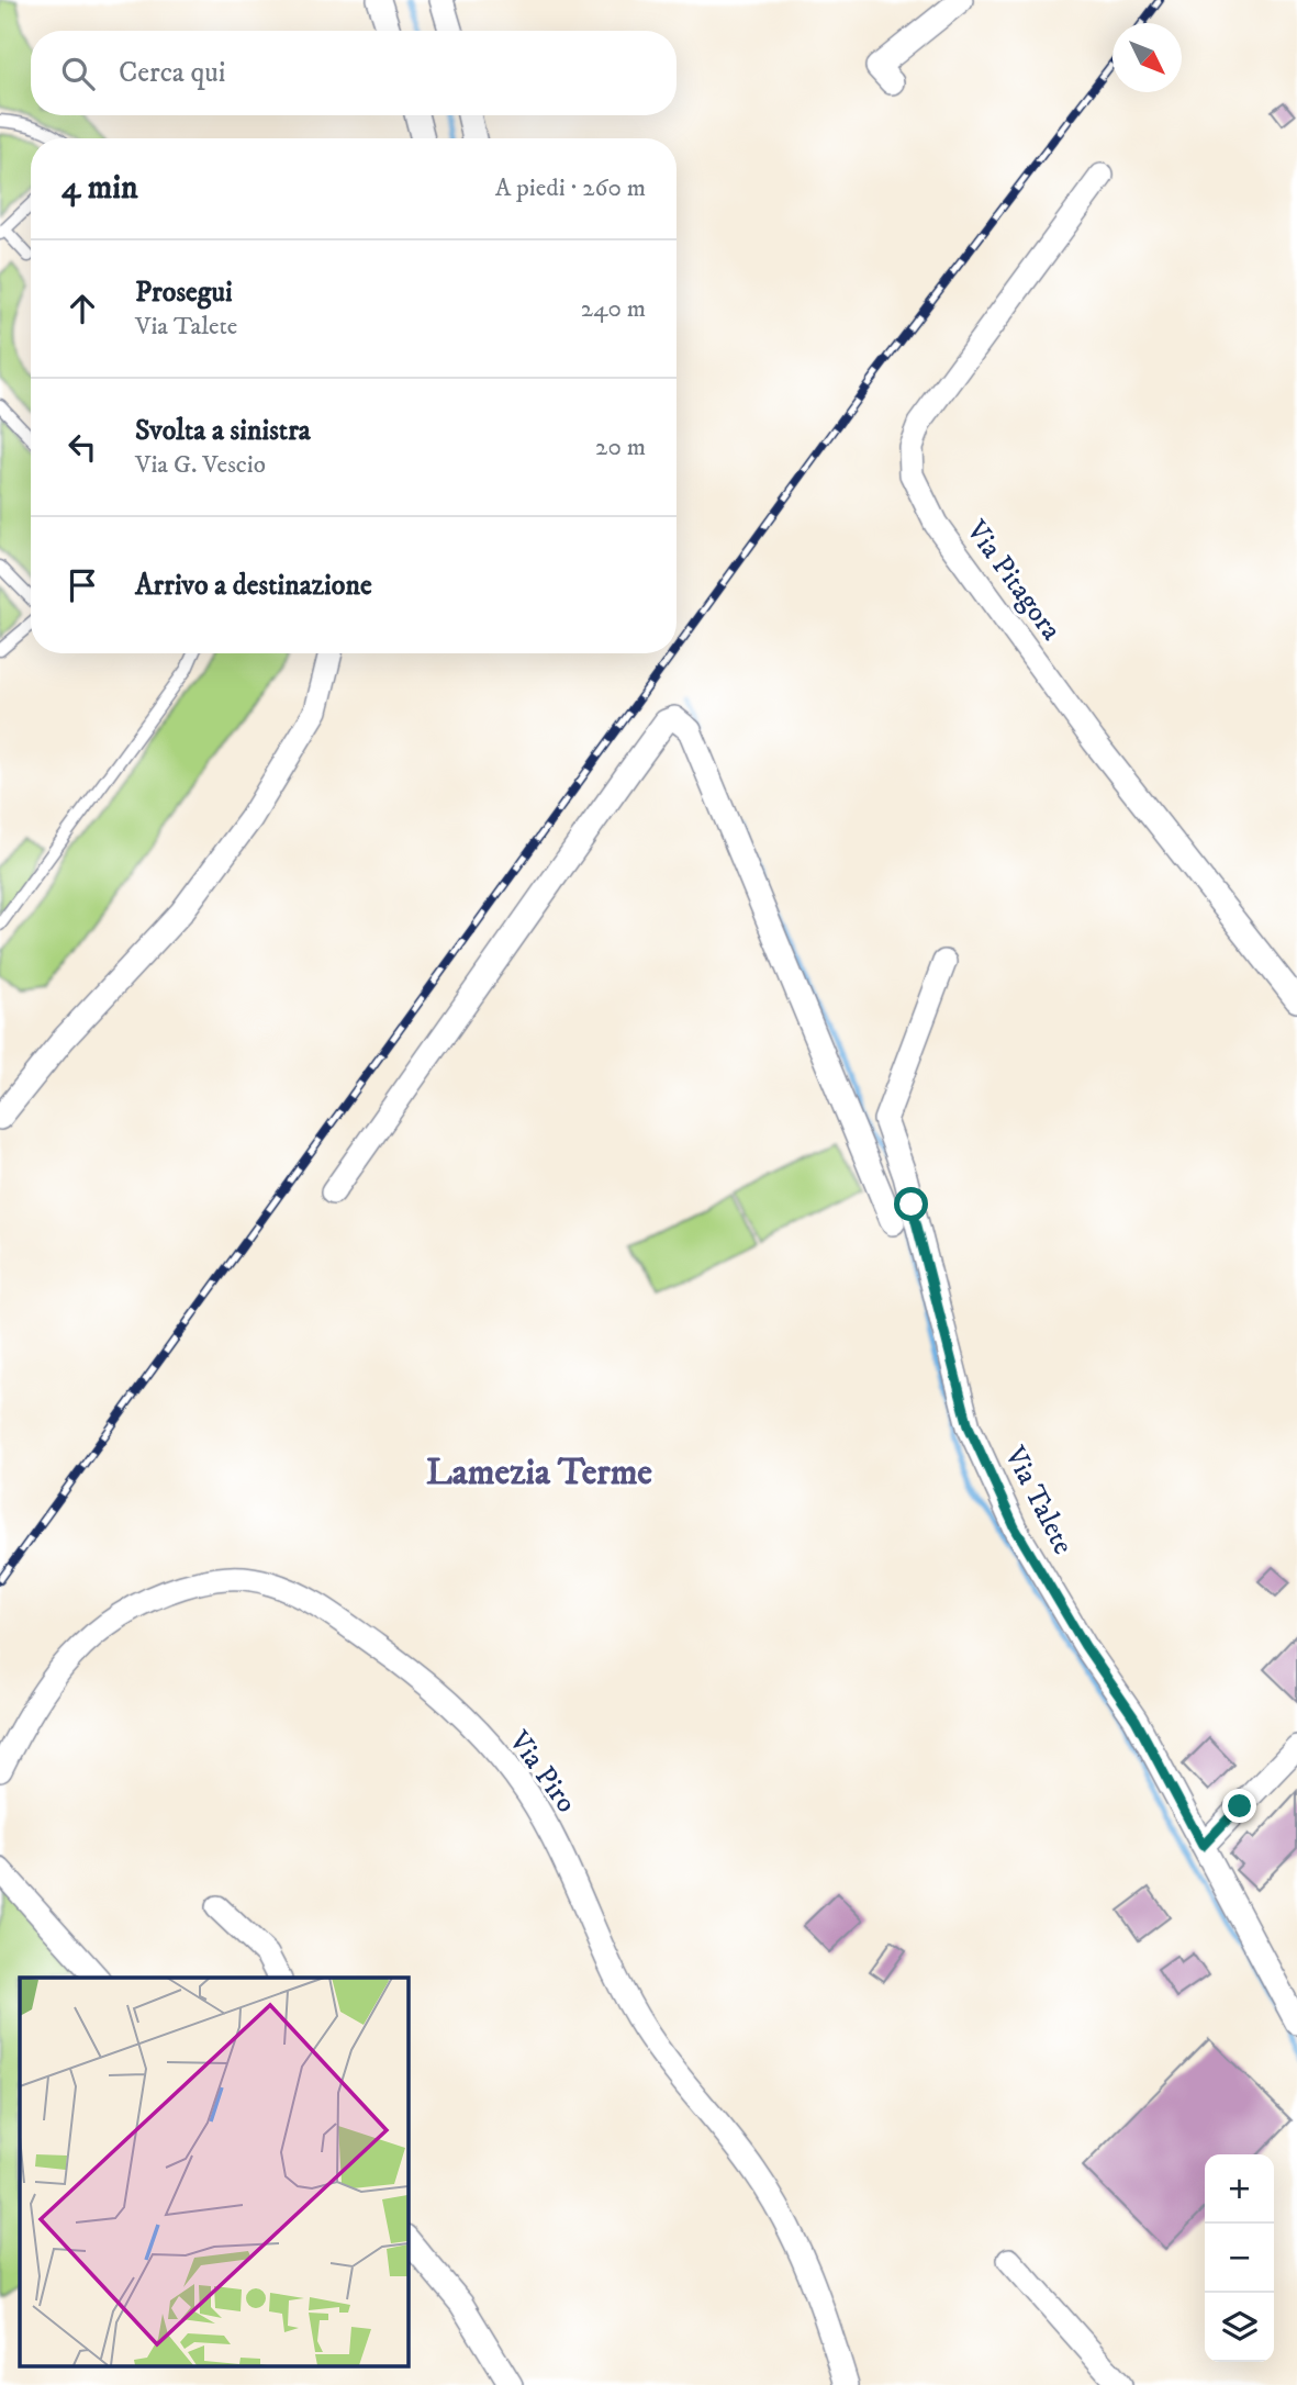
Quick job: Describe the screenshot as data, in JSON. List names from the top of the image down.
{
  "streets": {
    "street": ["Via Pitagora", "Via Talete", "Via Piro"]
  },
  "districts": ["Lamezia Terme"],
  "north": "bottom right",
  "page": {
    "search": "Cerca qui",
    "heading": ["4 min", "A piedi · 260 m"],
    "list": [
      ["Prosegui", "Via Talete", "240 m"],
      ["Svolta a sinistra", "Via G. Vescio", "20 m"],
      "Arrivo a destinazione"
    ],
    "map_buttons": ["+", "−"]
  }
}
